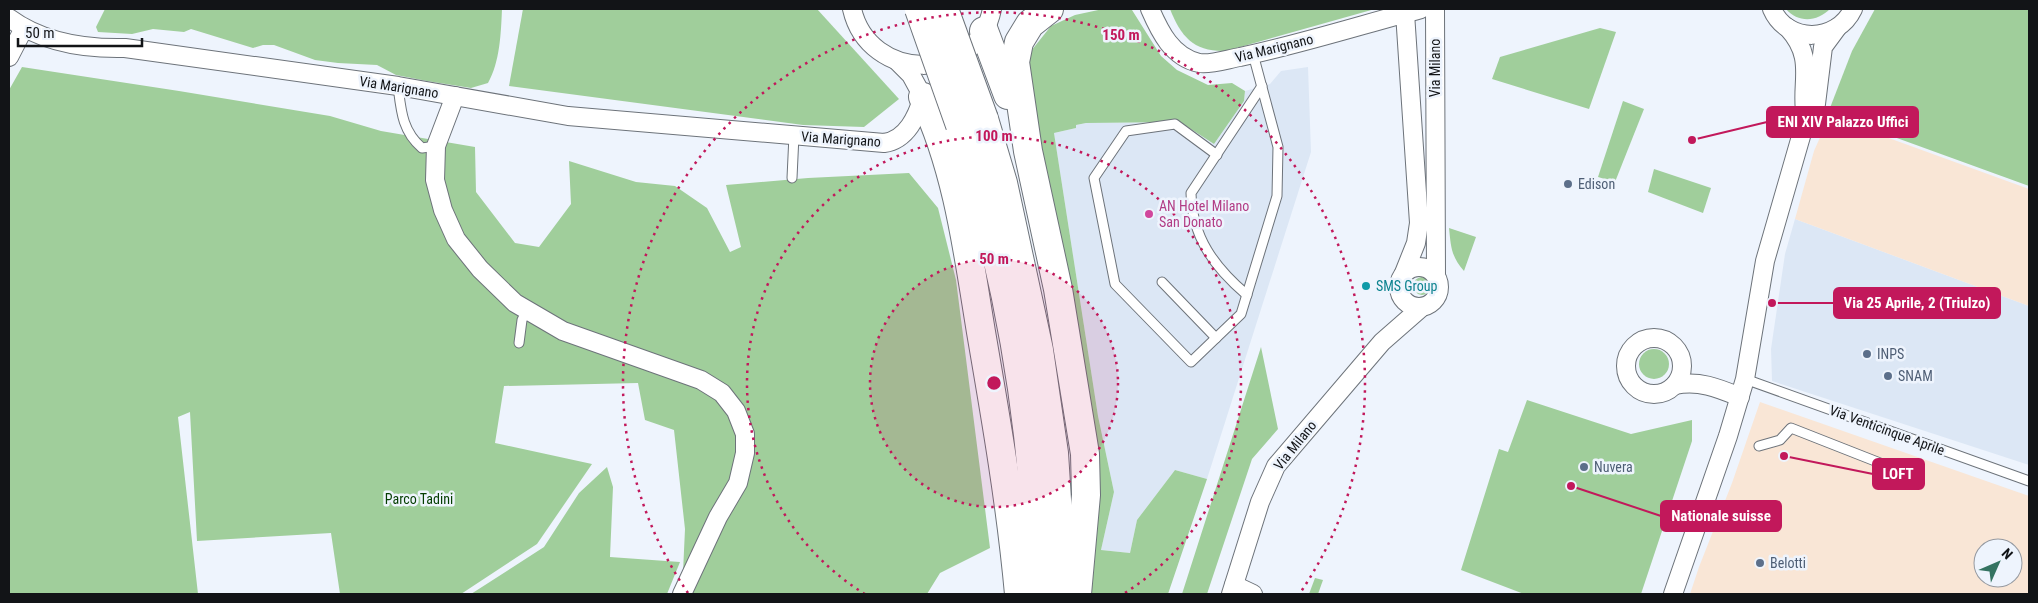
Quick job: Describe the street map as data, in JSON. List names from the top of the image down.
{
  "streets": {
    "street": ["Via Marignano", "Via Milano"],
    "lane": ["Via Venticinque Aprile"]
  },
  "crossings": [
    ["Via Marignano", "Via Milano"]
  ],
  "parks": ["Parco Tadini"],
  "places": [
    "ENI XIV Palazzo Uffici",
    "Edison",
    "AN Hotel Milano San Donato",
    "SMS Group",
    "Via 25 Aprile, 2 (Triulzo)",
    "INPS",
    "SNAM",
    "LOFT",
    "Nuvera",
    "Nationale suisse",
    "Belotti"
  ],
  "scale_bar": "50 m",
  "north": "top right",
  "rings": ["150 m", "100 m", "50 m"]
}
